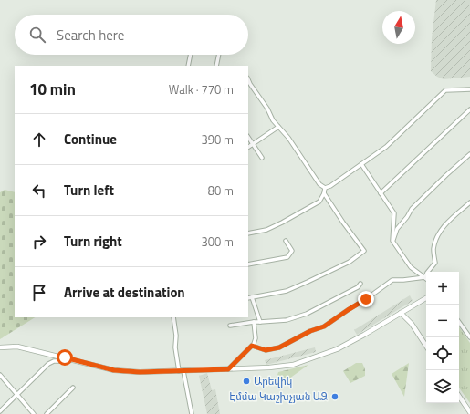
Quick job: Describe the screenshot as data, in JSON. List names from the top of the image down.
{
  "places": ["Արեվիկ", "Էմմա Կաշխչյան ԱՁ"],
  "north": "top",
  "page": {
    "search": "Search here",
    "heading": ["10 min", "Walk · 770 m"],
    "list": [
      ["Continue", "390 m"],
      ["Turn left", "80 m"],
      ["Turn right", "300 m"],
      "Arrive at destination"
    ],
    "map_buttons": ["+", "−"]
  }
}
